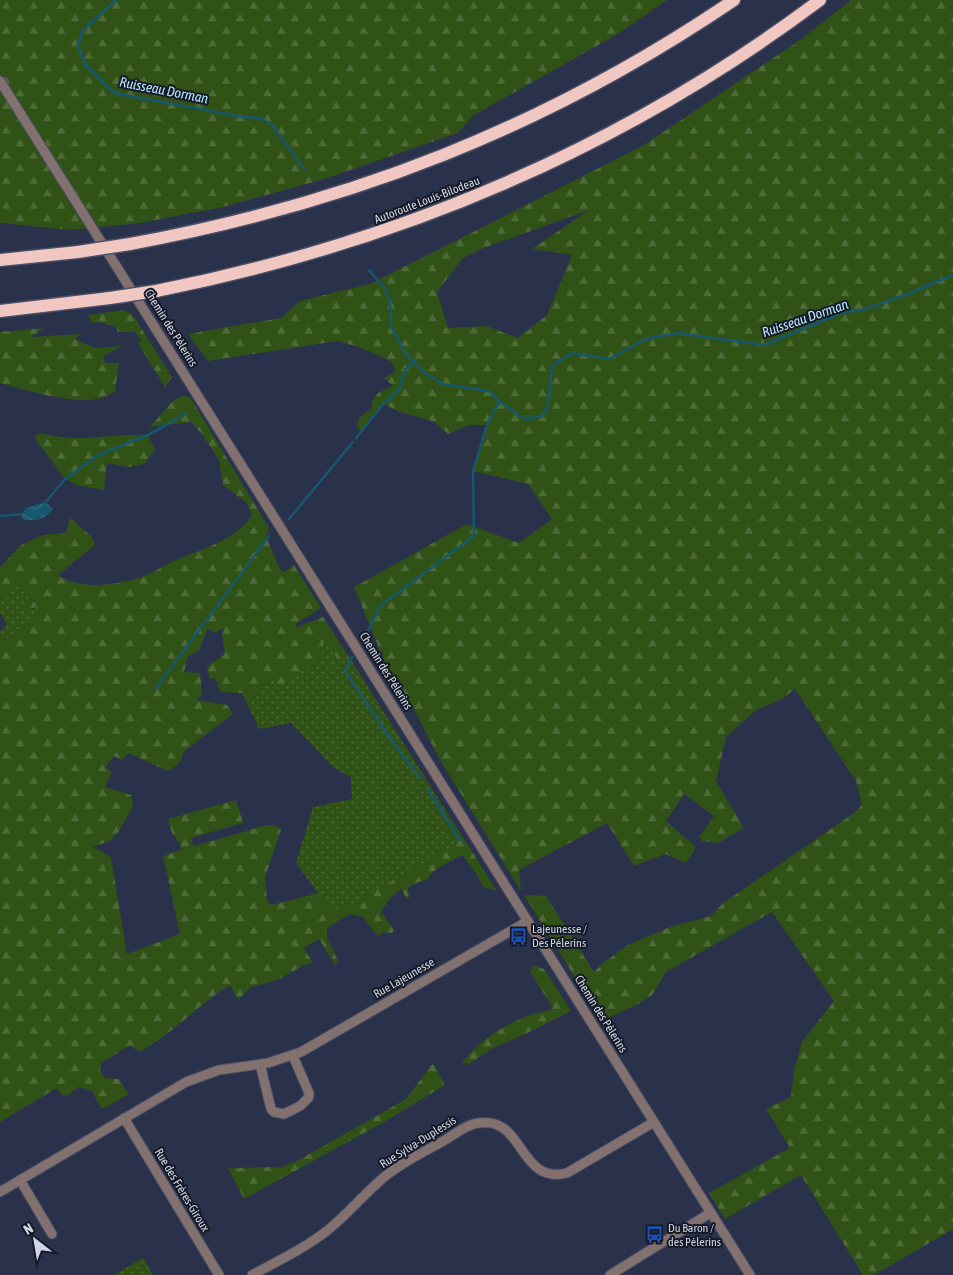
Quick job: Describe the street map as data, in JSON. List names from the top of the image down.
{
  "streets": {
    "highway": ["Autoroute Louis-Bilodeau"],
    "street": [
      "Chemin des Pèlerins",
      "Rue Lajeunesse",
      "Rue Sylva-Duplessis",
      "Rue des Frères-Giroux"
    ]
  },
  "crossings": [
    ["Chemin des Pèlerins", "Rue Lajeunesse"],
    ["Chemin des Pèlerins", "Rue Sylva-Duplessis"],
    ["Rue Lajeunesse", "Rue des Frères-Giroux"]
  ],
  "water": ["Ruisseau Dorman"],
  "places": {
    "bus stop": ["Lajeunesse / Des Pélerins", "Du Baron / des Pélerins"]
  },
  "north": "top left"
}
